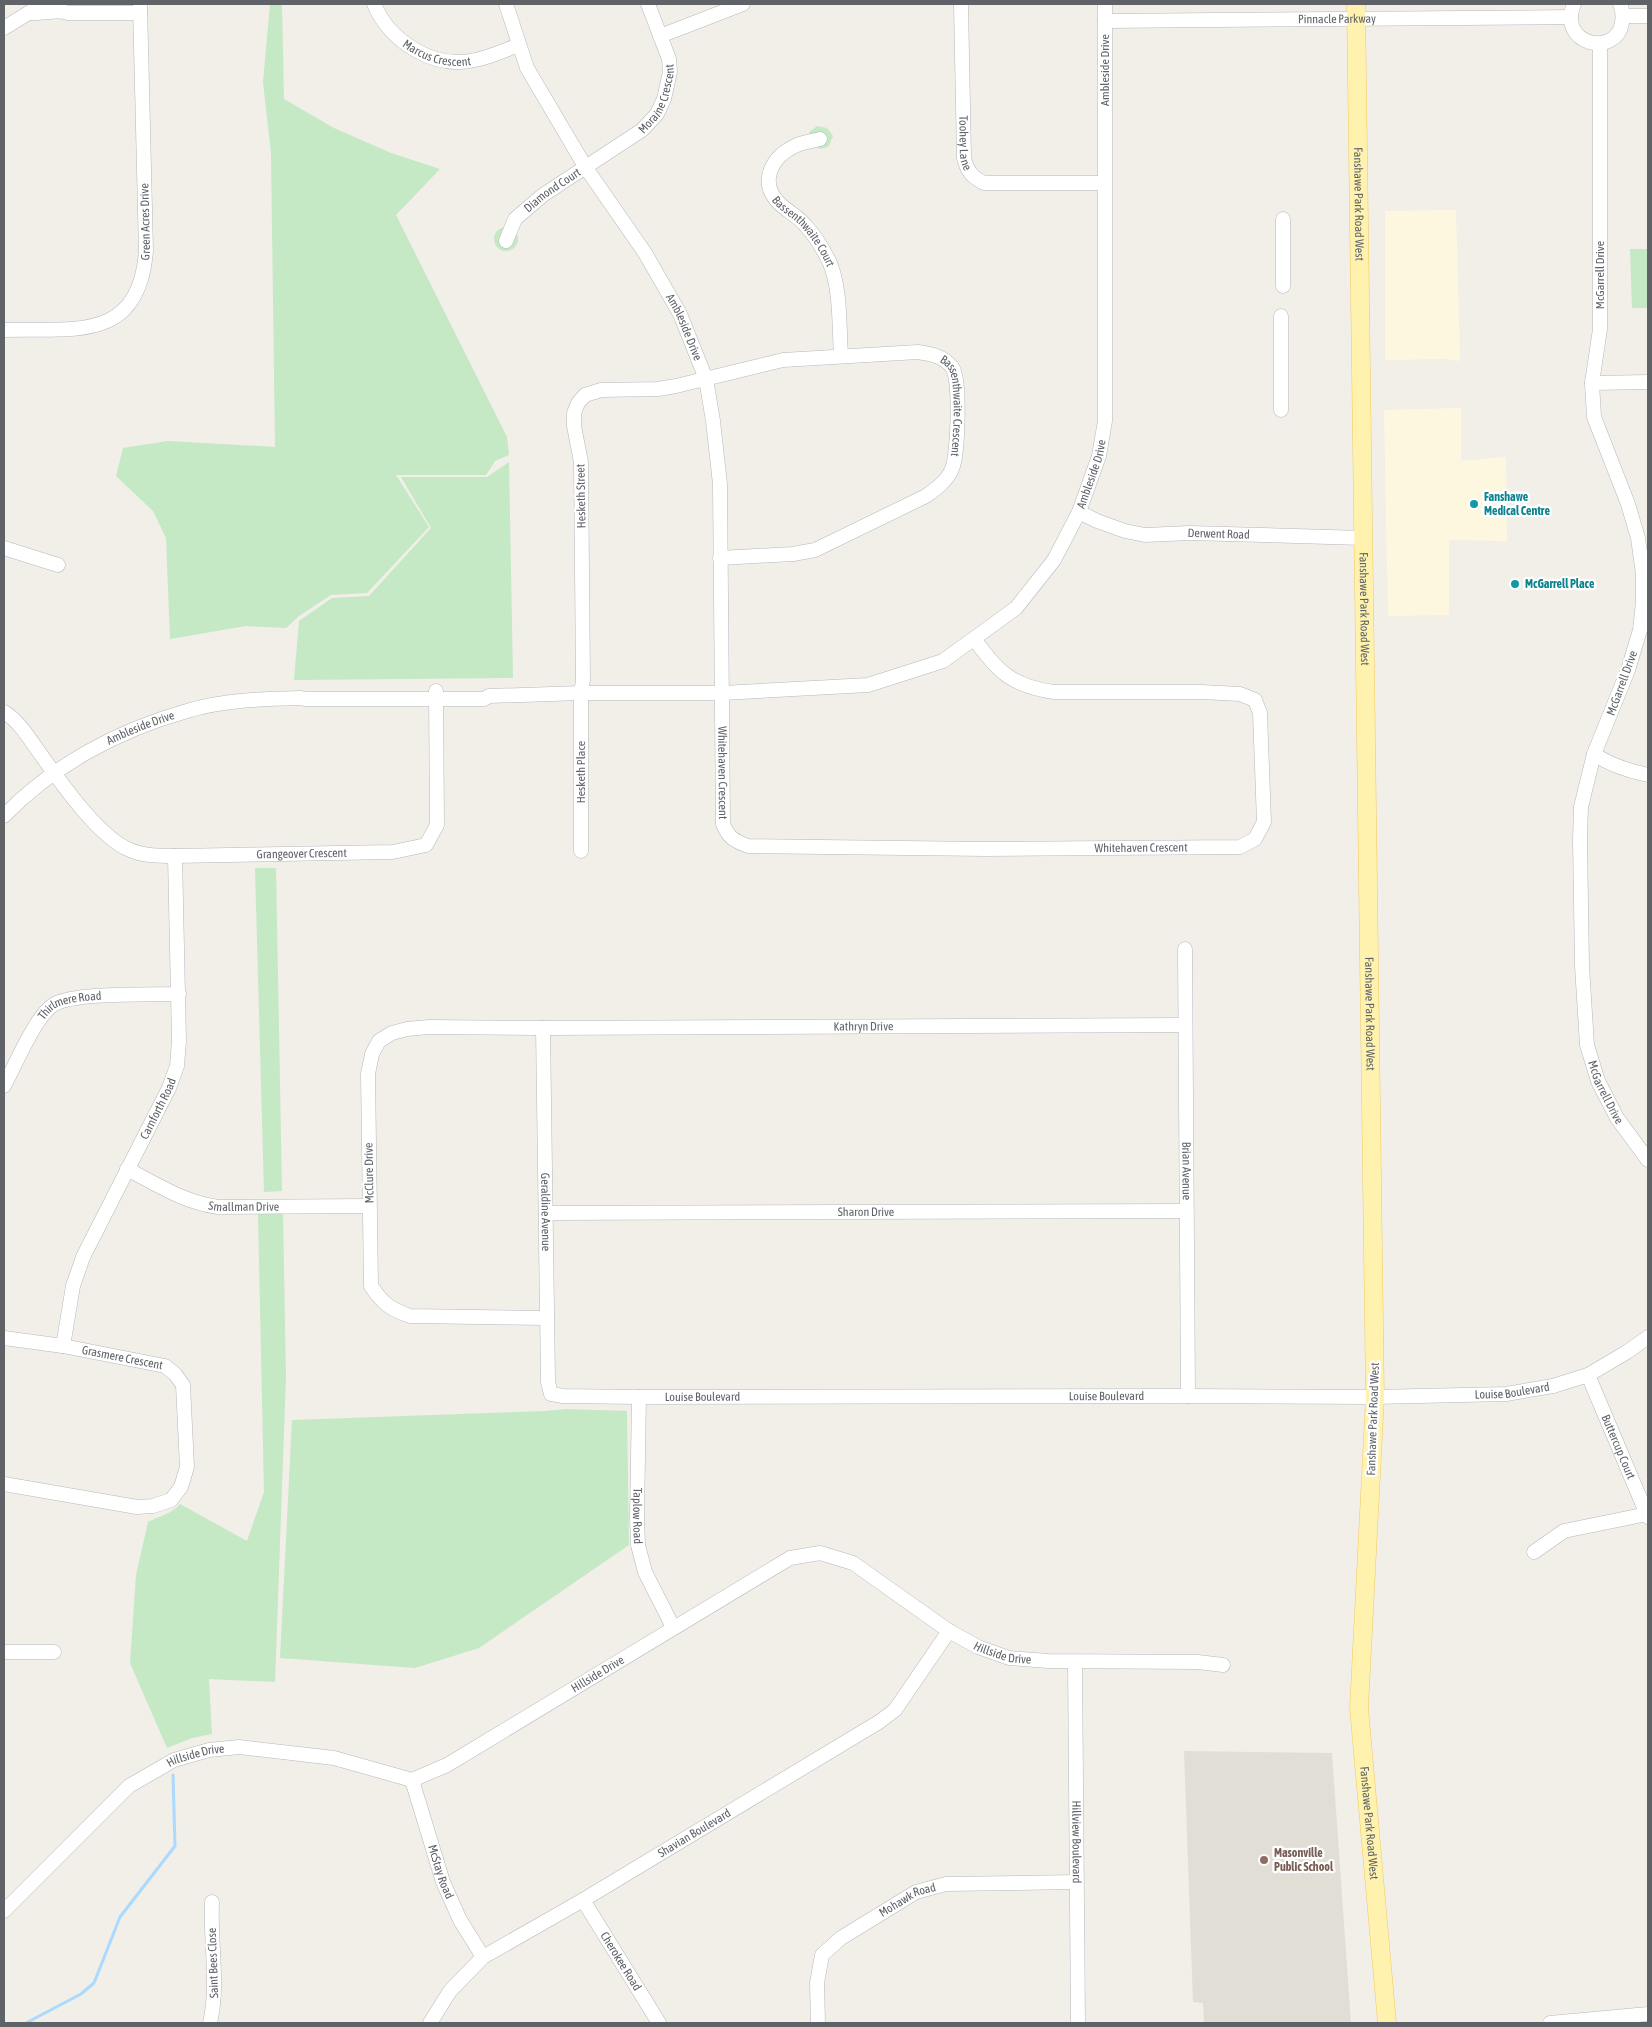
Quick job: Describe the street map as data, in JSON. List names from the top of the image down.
{
  "streets": {
    "main road": ["Fanshawe Park Road West"],
    "street": [
      "Pinnacle Parkway",
      "Marcus Crescent",
      "Ambleside Drive",
      "Moraine Crescent",
      "Toohey Lane",
      "Diamond Court",
      "Green Acres Drive",
      "Bassenthwaite Court",
      "McGarrell Drive",
      "Bassenthwaite Crescent",
      "Hesketh Street",
      "Derwent Road",
      "Hesketh Place",
      "Whitehaven Crescent",
      "Grangeover Crescent",
      "Thirlmere Road",
      "Kathryn Drive",
      "Carnforth Road",
      "Brian Avenue",
      "McClure Drive",
      "Smallman Drive",
      "Geraldine Avenue",
      "Sharon Drive",
      "Grasmere Crescent",
      "Louise Boulevard",
      "Buttercup Court",
      "Taplow Road",
      "Hillside Drive",
      "Shavian Boulevard",
      "Hillview Boulevard",
      "McStay Road",
      "Mohawk Road",
      "Cherokee Road",
      "Saint Bees Close"
    ]
  },
  "crossings": [
    ["Pinnacle Parkway", "Ambleside Drive"],
    ["Pinnacle Parkway", "Fanshawe Park Road West"],
    ["Marcus Crescent", "Ambleside Drive"],
    ["Ambleside Drive", "Moraine Crescent"],
    ["Ambleside Drive", "Toohey Lane"],
    ["Ambleside Drive", "Diamond Court"],
    ["Ambleside Drive", "Bassenthwaite Crescent"],
    ["Ambleside Drive", "Hesketh Street"],
    ["Ambleside Drive", "Derwent Road"],
    ["Ambleside Drive", "Hesketh Place"],
    ["Ambleside Drive", "Whitehaven Crescent"],
    ["Ambleside Drive", "Grangeover Crescent"],
    ["Moraine Crescent", "Diamond Court"],
    ["Fanshawe Park Road West", "Derwent Road"],
    ["Fanshawe Park Road West", "Louise Boulevard"],
    ["Bassenthwaite Court", "Bassenthwaite Crescent"],
    ["Bassenthwaite Crescent", "Hesketh Street"],
    ["Hesketh Street", "Hesketh Place"],
    ["Grangeover Crescent", "Carnforth Road"],
    ["Thirlmere Road", "Carnforth Road"],
    ["Kathryn Drive", "Brian Avenue"],
    ["Kathryn Drive", "McClure Drive"],
    ["Kathryn Drive", "Geraldine Avenue"],
    ["Carnforth Road", "Smallman Drive"],
    ["Carnforth Road", "Grasmere Crescent"],
    ["Brian Avenue", "Sharon Drive"],
    ["Brian Avenue", "Louise Boulevard"],
    ["McClure Drive", "Smallman Drive"],
    ["McClure Drive", "Geraldine Avenue"],
    ["Geraldine Avenue", "Sharon Drive"],
    ["Geraldine Avenue", "Louise Boulevard"],
    ["Louise Boulevard", "Buttercup Court"],
    ["Louise Boulevard", "Taplow Road"],
    ["Taplow Road", "Hillside Drive"],
    ["Hillside Drive", "Shavian Boulevard"],
    ["Hillside Drive", "Hillview Boulevard"],
    ["Hillside Drive", "McStay Road"],
    ["Shavian Boulevard", "McStay Road"],
    ["Shavian Boulevard", "Cherokee Road"],
    ["Hillview Boulevard", "Mohawk Road"]
  ],
  "places": ["Fanshawe Medical Centre", "McGarrell Place", "Masonville Public School"]
}
